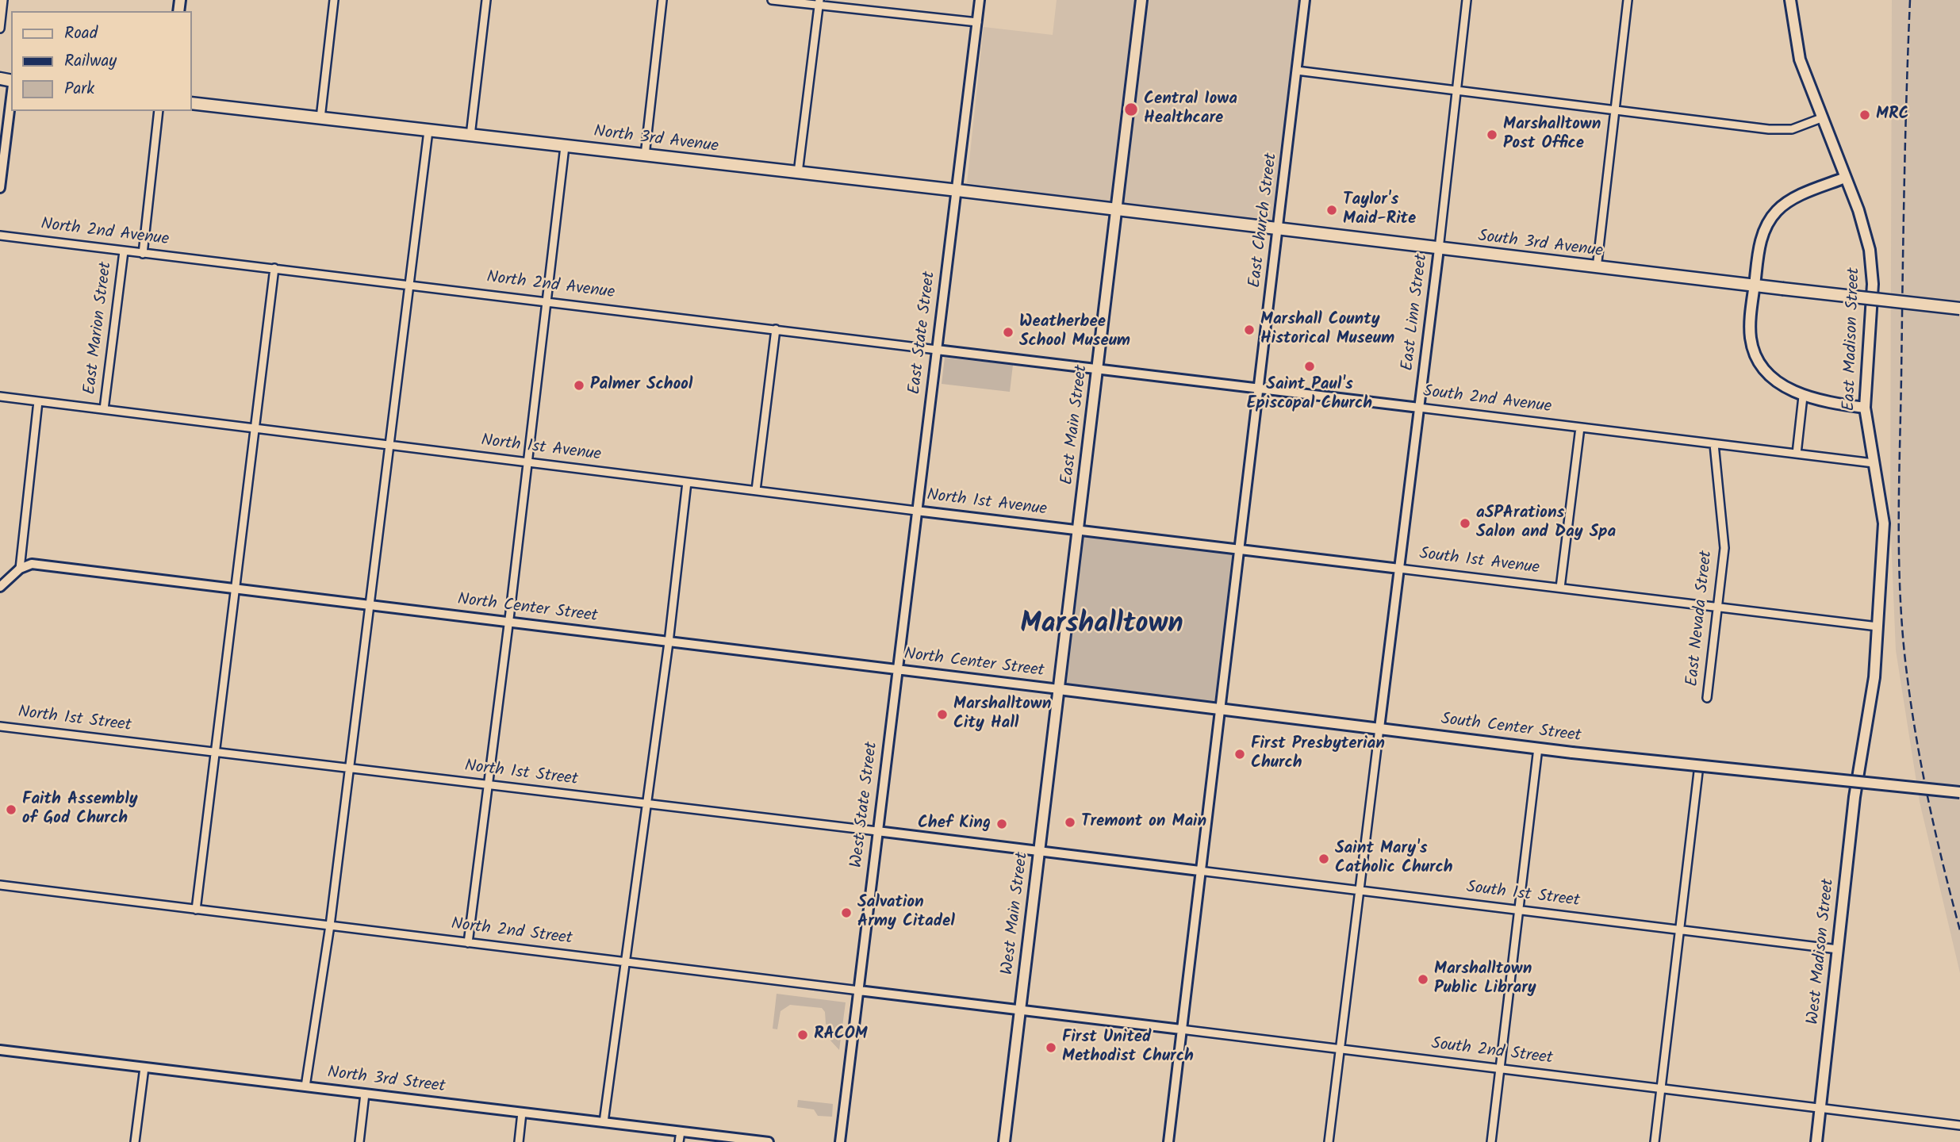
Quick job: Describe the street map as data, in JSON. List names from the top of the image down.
{
  "streets": {
    "main road": [
      "North 3rd Avenue",
      "South 3rd Avenue",
      "East Madison Street",
      "East Main Street",
      "South Center Street",
      "West Main Street",
      "West Madison Street"
    ],
    "street": [
      "East Church Street",
      "North 2nd Avenue",
      "East Linn Street",
      "East Marion Street",
      "East State Street",
      "South 2nd Avenue",
      "North 1st Avenue",
      "South 1st Avenue",
      "North Center Street",
      "East Nevada Street",
      "North 1st Street",
      "West State Street",
      "South 1st Street",
      "North 2nd Street",
      "South 2nd Street",
      "North 3rd Street"
    ]
  },
  "crossings": [
    ["North 3rd Avenue", "South 3rd Avenue"],
    ["North 3rd Avenue", "East State Street"],
    ["North 3rd Avenue", "East Main Street"],
    ["East Church Street", "South 3rd Avenue"],
    ["East Church Street", "South 2nd Avenue"],
    ["East Church Street", "South 1st Avenue"],
    ["East Church Street", "South Center Street"],
    ["East Church Street", "South 1st Street"],
    ["East Church Street", "South 2nd Street"],
    ["North 2nd Avenue", "East Marion Street"],
    ["North 2nd Avenue", "East State Street"],
    ["North 2nd Avenue", "South 2nd Avenue"],
    ["North 2nd Avenue", "East Main Street"],
    ["South 3rd Avenue", "East Linn Street"],
    ["South 3rd Avenue", "East Main Street"],
    ["East Linn Street", "South 2nd Avenue"],
    ["East Linn Street", "South 1st Avenue"],
    ["East Linn Street", "South Center Street"],
    ["East Marion Street", "North 1st Avenue"],
    ["East State Street", "North 1st Avenue"],
    ["East State Street", "North Center Street"],
    ["East State Street", "West State Street"],
    ["East Madison Street", "South 2nd Avenue"],
    ["East Madison Street", "South 1st Avenue"],
    ["East Madison Street", "West Madison Street"],
    ["South 2nd Avenue", "East Main Street"],
    ["South 2nd Avenue", "East Nevada Street"],
    ["East Main Street", "North 1st Avenue"],
    ["East Main Street", "South 1st Avenue"],
    ["East Main Street", "North Center Street"],
    ["East Main Street", "South Center Street"],
    ["East Main Street", "West Main Street"],
    ["North 1st Avenue", "South 1st Avenue"],
    ["South 1st Avenue", "East Nevada Street"],
    ["North Center Street", "South Center Street"],
    ["North Center Street", "West State Street"],
    ["North Center Street", "West Main Street"],
    ["North 1st Street", "West State Street"],
    ["North 1st Street", "South 1st Street"],
    ["North 1st Street", "West Main Street"],
    ["South Center Street", "West Main Street"],
    ["West State Street", "North 2nd Street"],
    ["South 1st Street", "West Main Street"],
    ["South 1st Street", "West Madison Street"],
    ["West Main Street", "North 2nd Street"],
    ["West Main Street", "South 2nd Street"],
    ["North 2nd Street", "South 2nd Street"],
    ["West Madison Street", "South 2nd Street"]
  ],
  "districts": ["Marshalltown"],
  "places": [
    "Central Iowa Healthcare",
    "MRC",
    "Marshalltown Post Office",
    "Taylor's Maid-Rite",
    "Marshall County Historical Museum",
    "Weatherbee School Museum",
    "Saint Paul's Episcopal Church",
    "Palmer School",
    "aSPArations Salon and Day Spa",
    "Marshalltown City Hall",
    "First Presbyterian Church",
    "Faith Assembly of God Church",
    "Tremont on Main",
    "Chef King",
    "Saint Mary's Catholic Church",
    "Salvation Army Citadel",
    "Marshalltown Public Library",
    "RACOM",
    "First United Methodist Church"
  ],
  "legend": ["Road", "Railway", "Park"]
}
